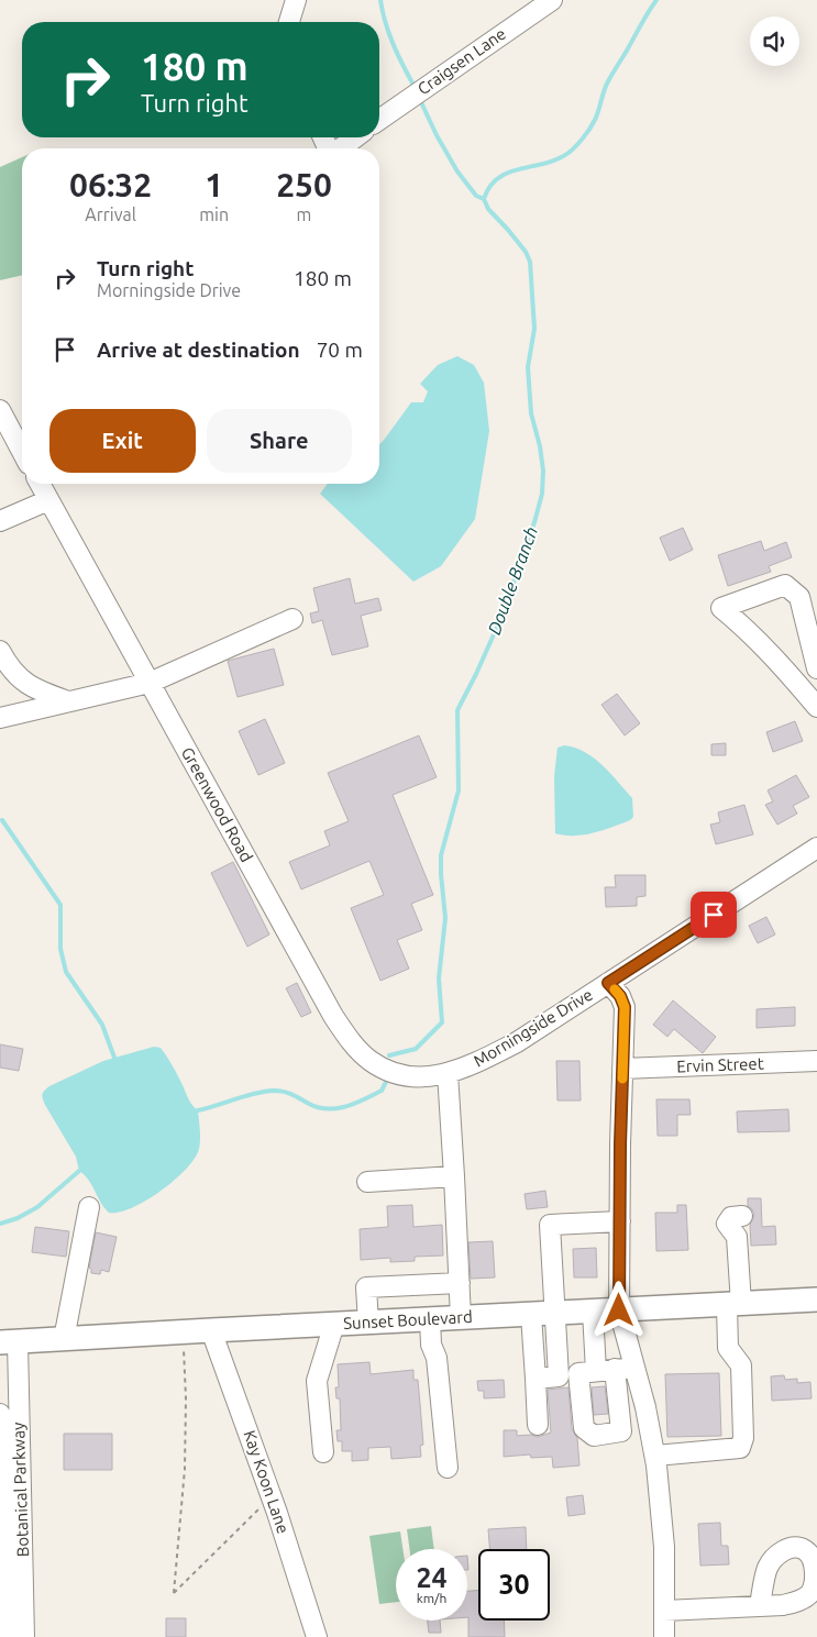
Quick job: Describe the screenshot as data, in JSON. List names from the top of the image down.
{
  "streets": {
    "main road": ["Sunset Boulevard"],
    "street": [
      "Craigsen Lane",
      "Greenwood Road",
      "Morningside Drive",
      "Ervin Street",
      "Kay Koon Lane",
      "Botanical Parkway"
    ]
  },
  "crossings": [
    ["Greenwood Road", "Morningside Drive"],
    ["Sunset Boulevard", "Kay Koon Lane"],
    ["Sunset Boulevard", "Botanical Parkway"]
  ],
  "water": ["Double Branch"],
  "page": {
    "turn": ["180 m", "Turn right"],
    "eta": [
      "06:32",
      "Arrival",
      "1",
      "min",
      "250",
      "m"
    ],
    "list": [
      {
        "name": "Turn right",
        "note": "Morningside Drive",
        "value": "180 m"
      },
      {
        "name": "Arrive at destination",
        "value": "70 m"
      }
    ],
    "buttons": ["Exit", "Share"],
    "speed": "24 km/h",
    "limit": "30"
  }
}
